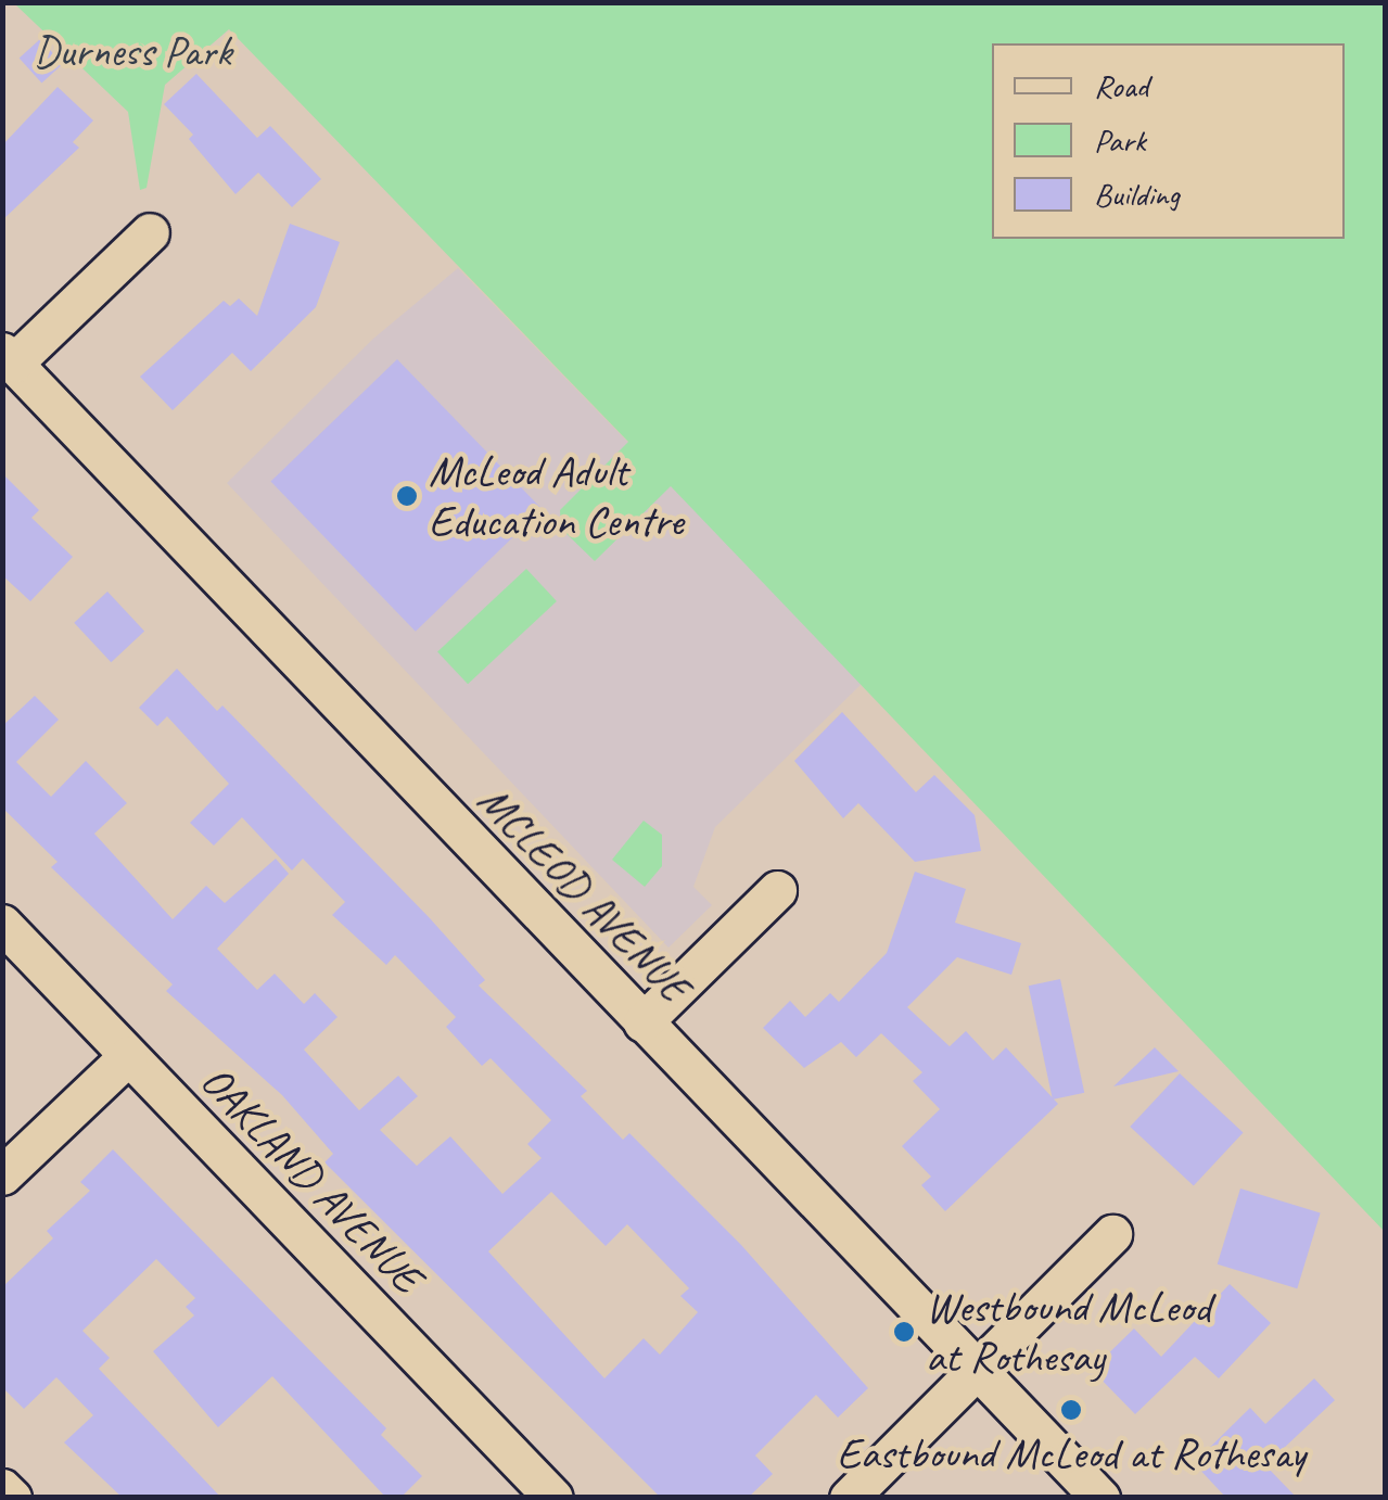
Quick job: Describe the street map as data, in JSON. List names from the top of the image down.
{
  "streets": {
    "street": ["MCLEOD AVENUE", "OAKLAND AVENUE"]
  },
  "parks": ["Durness Park"],
  "places": ["McLeod Adult Education Centre", "Westbound McLeod at Rothesay", "Eastbound McLeod at Rothesay"],
  "legend": ["Road", "Park", "Building"]
}
